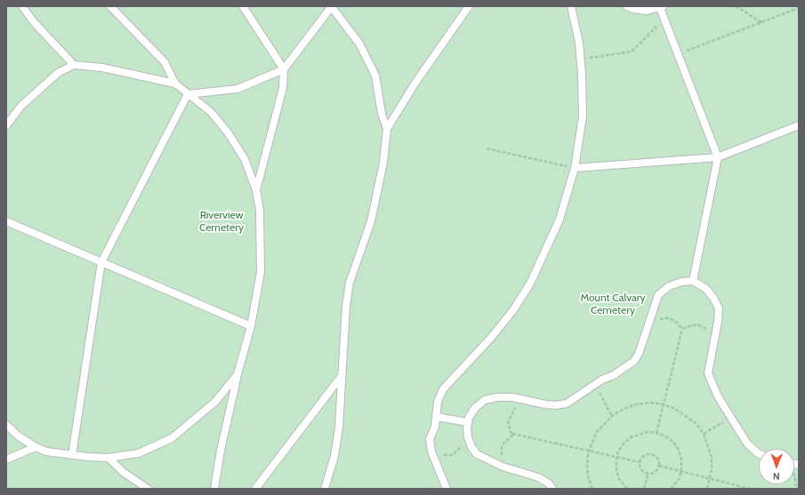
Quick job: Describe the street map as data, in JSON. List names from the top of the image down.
{
  "parks": ["Riverview Cemetery", "Mount Calvary Cemetery"],
  "north": "bottom"
}
